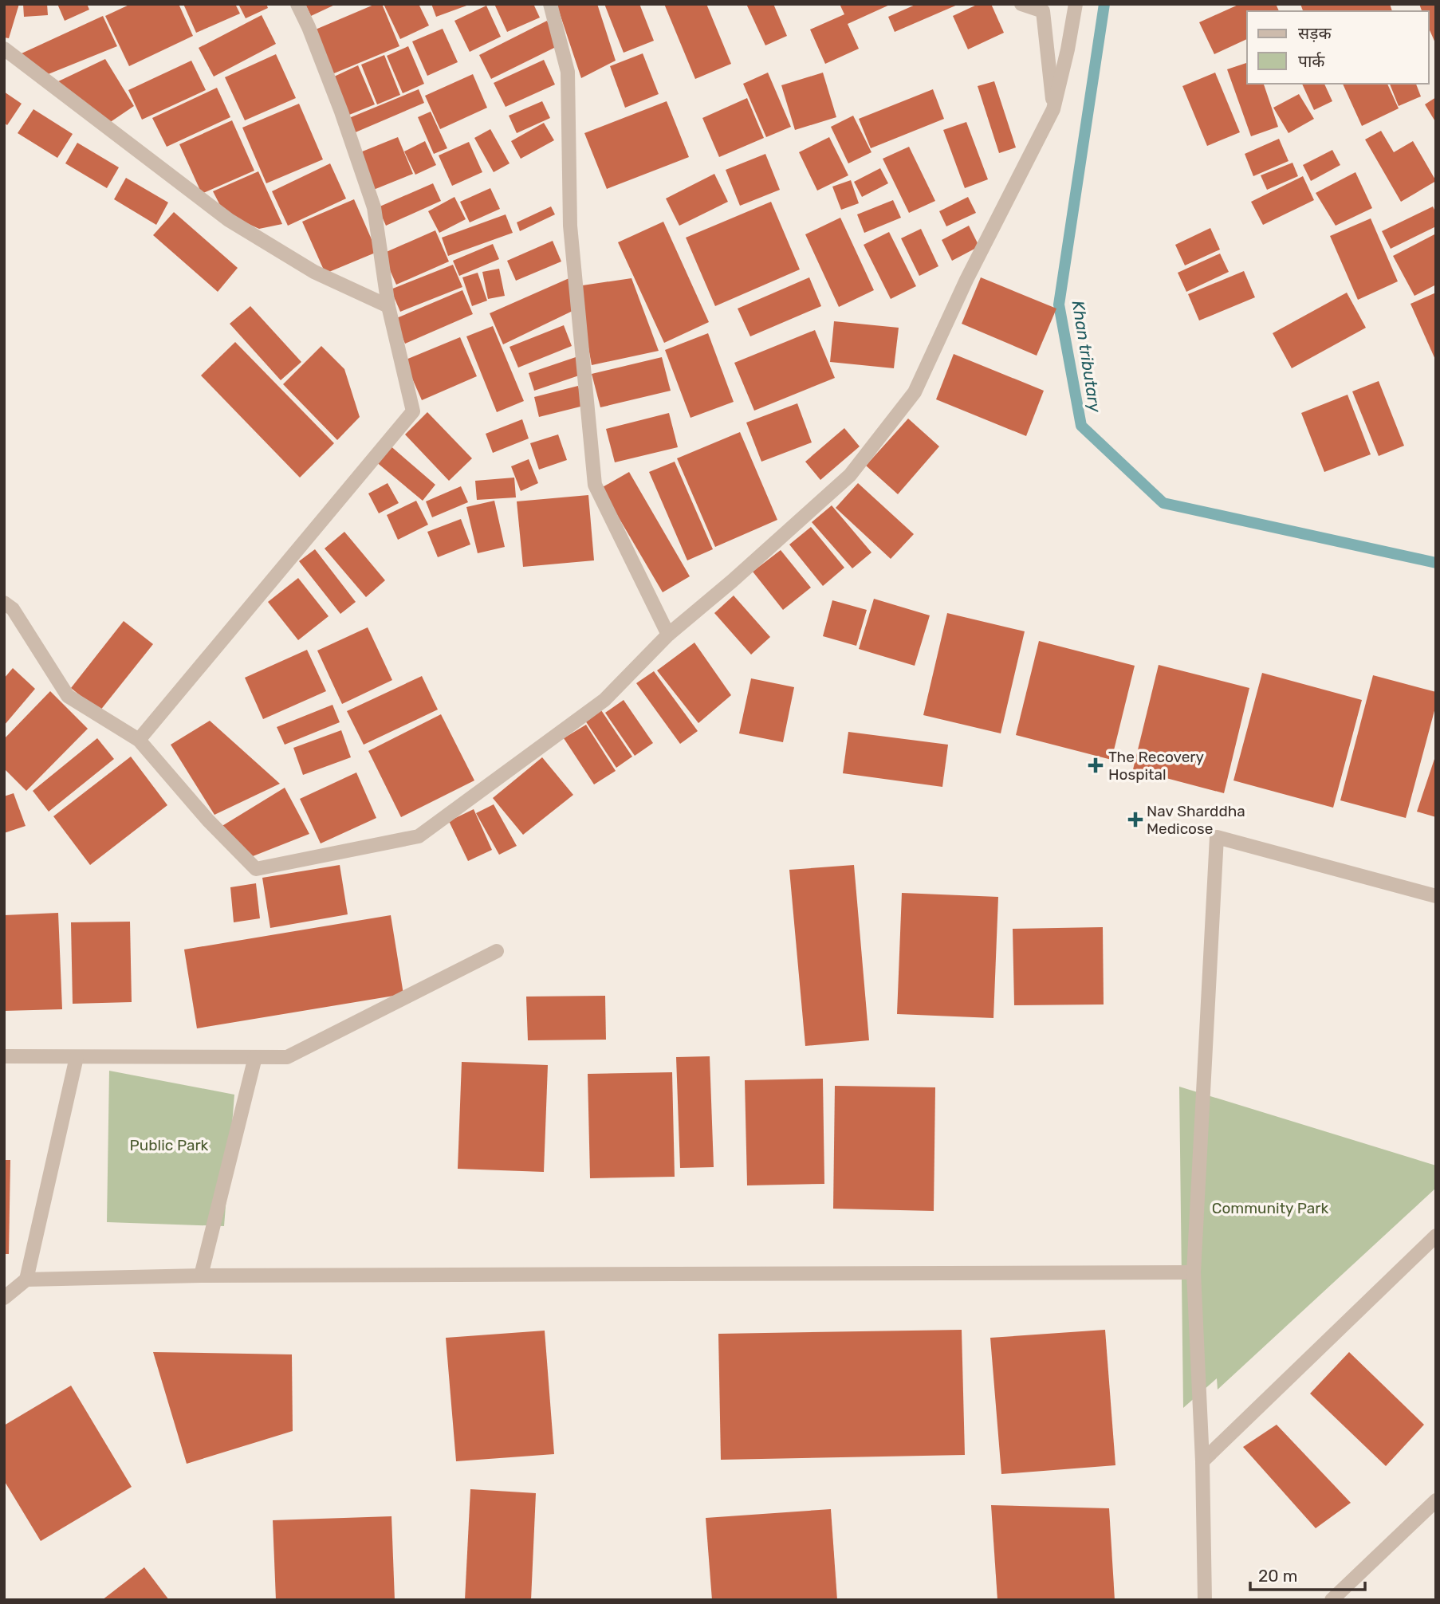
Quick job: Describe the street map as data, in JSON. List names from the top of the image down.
{
  "water": ["Khan tributary"],
  "parks": ["Public Park", "Community Park"],
  "places": {
    "health": ["The Recovery Hospital", "Nav Sharddha Medicose"]
  },
  "legend": ["सड़क", "पार्क"],
  "scale_bar": "20 m"
}
